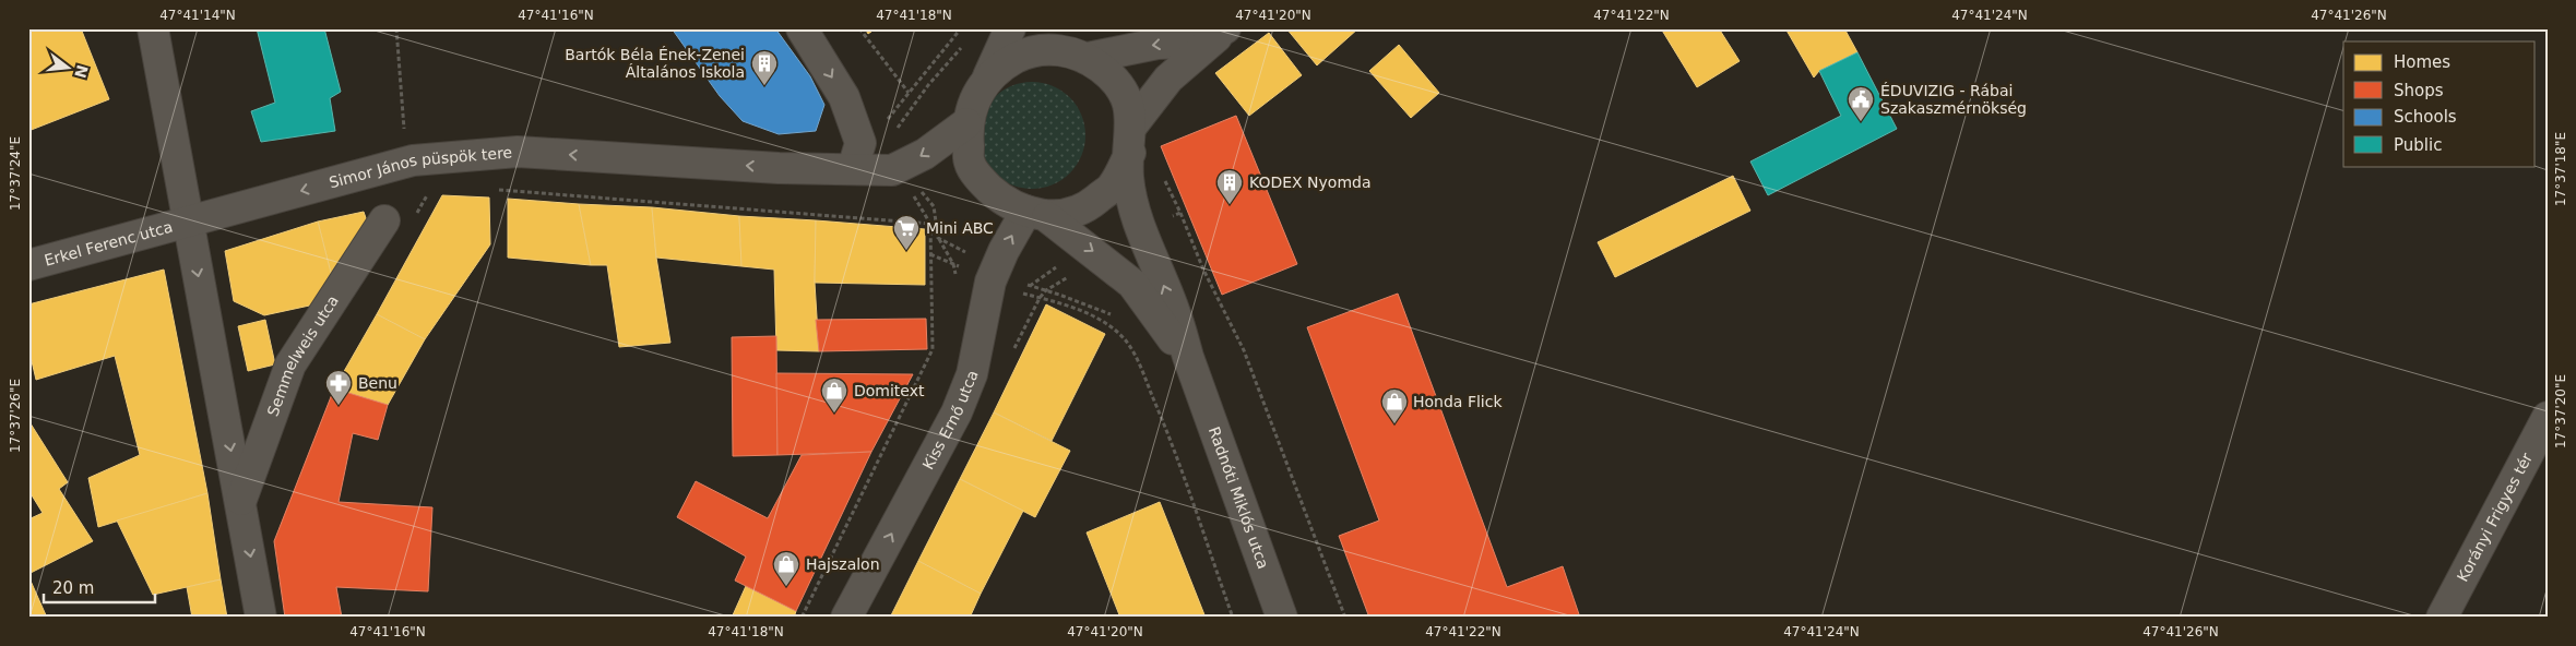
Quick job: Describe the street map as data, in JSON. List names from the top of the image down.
{
  "streets": {
    "street": [
      "Simor János püspök tere",
      "Erkel Ferenc utca",
      "Semmelweis utca",
      "Kiss Ernő utca",
      "Radnóti Miklós utca",
      "Korányi Frigyes tér"
    ]
  },
  "crossings": [
    ["Simor János püspök tere", "Erkel Ferenc utca"],
    ["Simor János püspök tere", "Kiss Ernő utca"],
    ["Simor János püspök tere", "Radnóti Miklós utca"],
    ["Kiss Ernő utca", "Radnóti Miklós utca"]
  ],
  "one_way": ["Simor János püspök tere", "Kiss Ernő utca"],
  "places": {
    "building": ["Bartók Béla Ének-Zenei Általános Iskola", "KODEX Nyomda"],
    "public building": ["ÉDUVIZIG - Rábai Szakaszmérnökség"],
    "supermarket": ["Mini ABC"],
    "pharmacy": ["Benu"],
    "shop": ["Domitext", "Honda Flick", "Hajszalon"]
  },
  "legend": [
    "Homes",
    "Shops",
    "Schools",
    "Public"
  ],
  "scale_bar": "20 m",
  "north": "right",
  "coordinates": [
    "47°41'14\"N",
    "47°41'16\"N",
    "47°41'18\"N",
    "47°41'20\"N",
    "47°41'22\"N",
    "47°41'24\"N",
    "47°41'26\"N",
    "17°37'18\"E",
    "17°37'24\"E",
    "17°37'20\"E",
    "17°37'26\"E"
  ]
}
